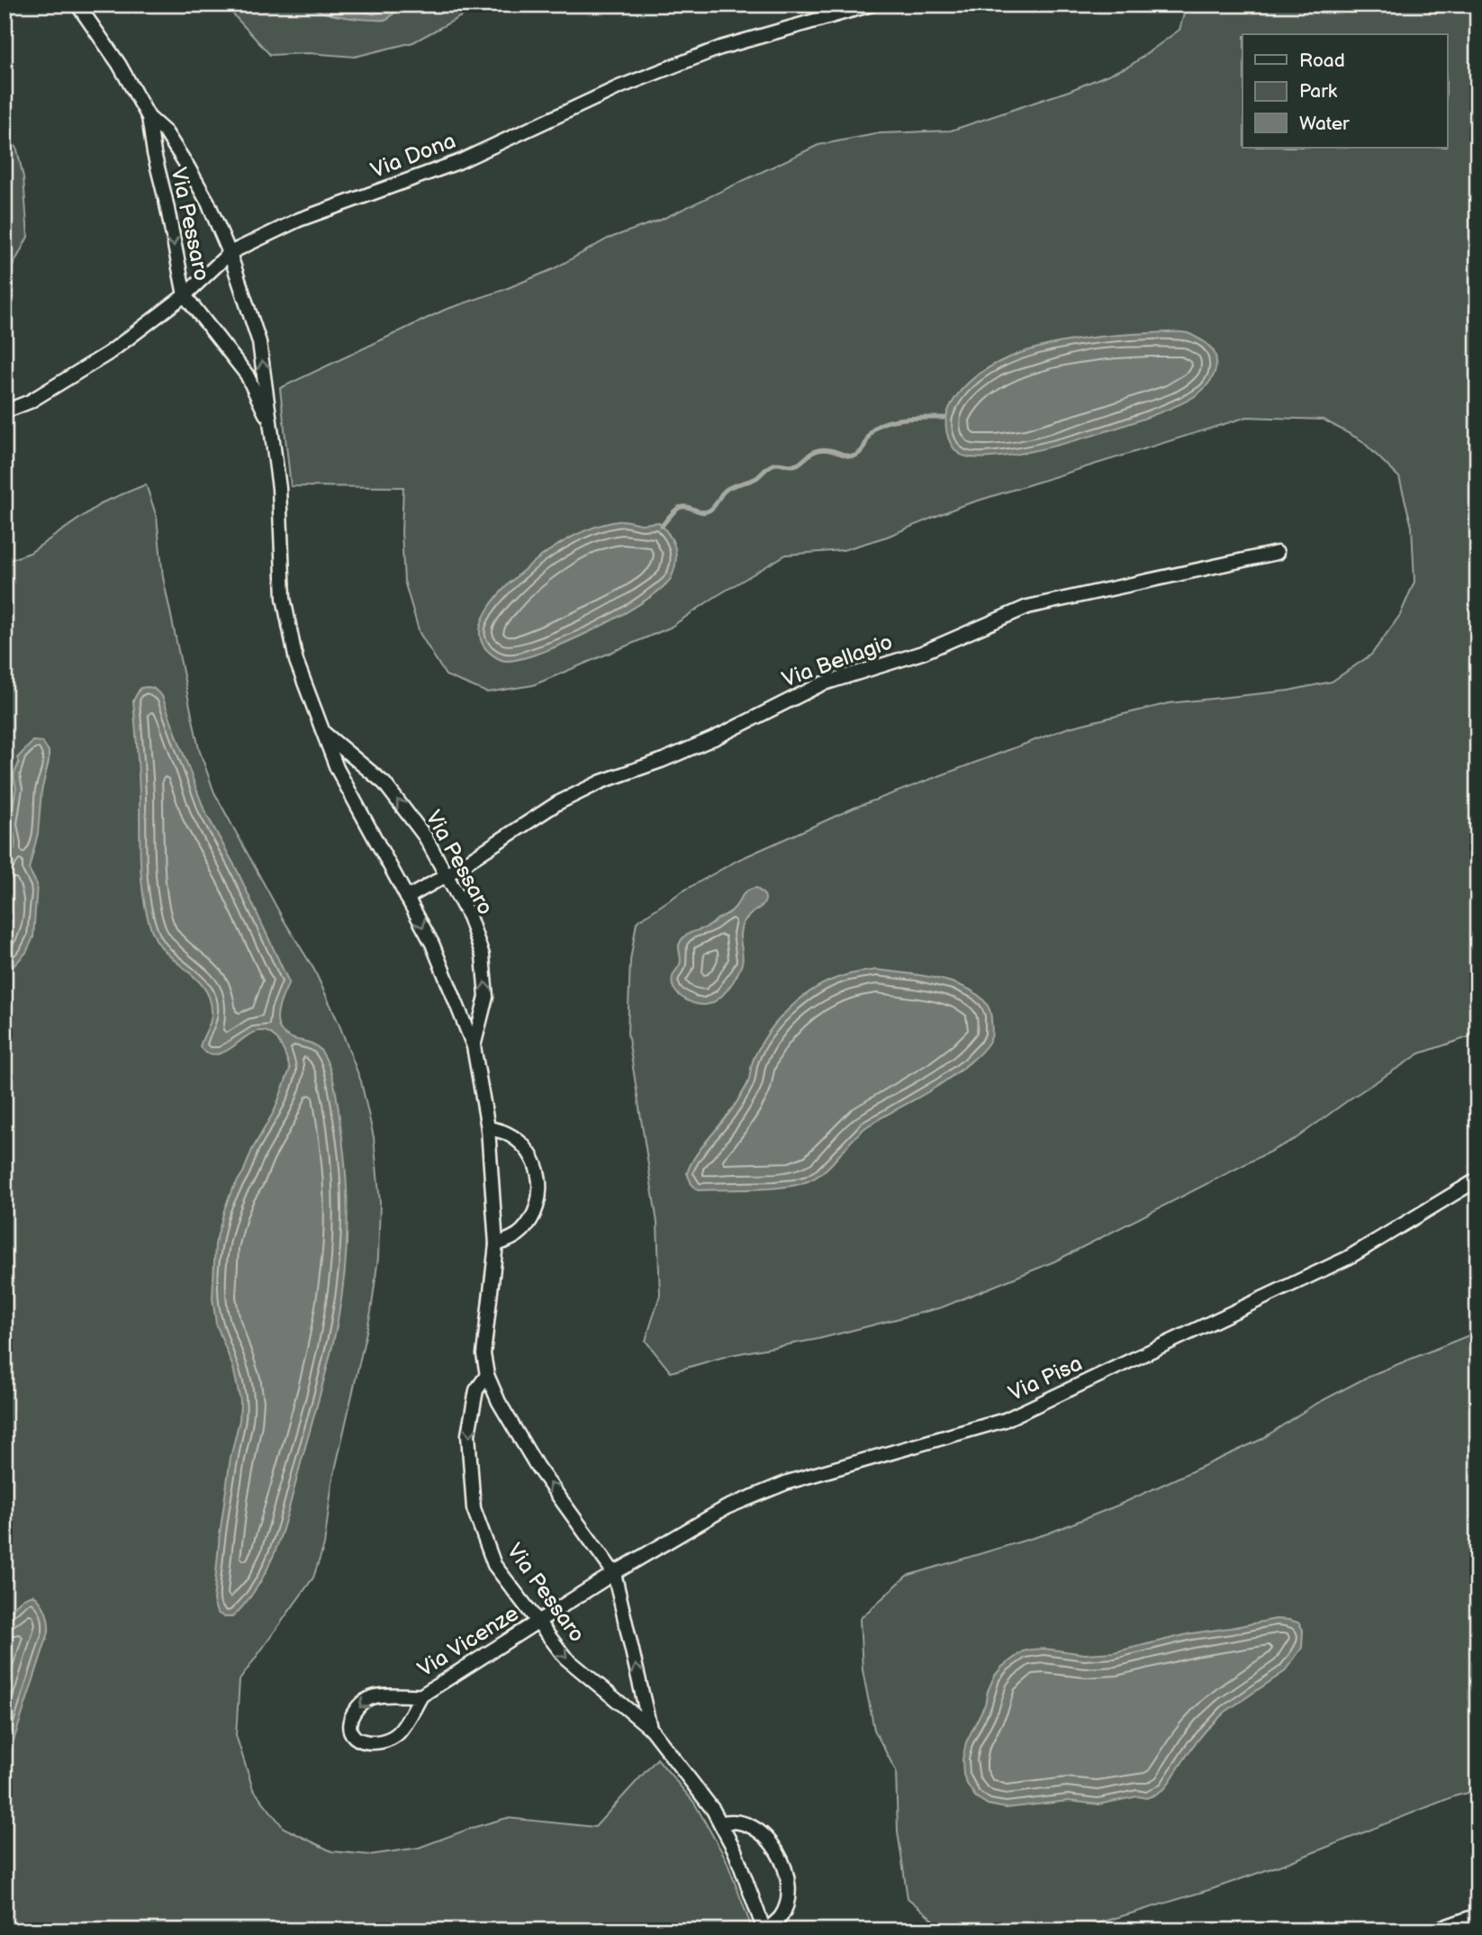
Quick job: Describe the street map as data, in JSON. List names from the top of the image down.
{
  "streets": {
    "street": [
      "Via Dona",
      "Via Pessaro",
      "Via Bellagio",
      "Via Pisa",
      "Via Vicenze"
    ]
  },
  "crossings": [
    ["Via Dona", "Via Pessaro"],
    ["Via Pessaro", "Via Bellagio"],
    ["Via Pessaro", "Via Pisa"],
    ["Via Pessaro", "Via Vicenze"],
    ["Via Pisa", "Via Vicenze"]
  ],
  "legend": ["Road", "Park", "Water"]
}
